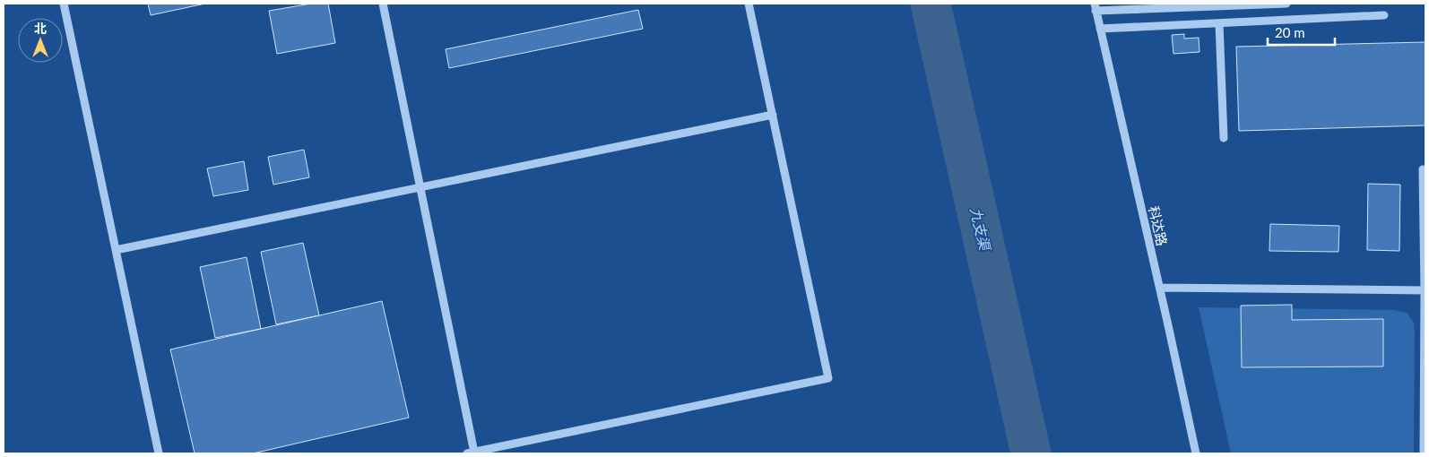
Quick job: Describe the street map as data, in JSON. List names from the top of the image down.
{
  "streets": {
    "street": ["科达路"]
  },
  "water": ["九支渠"],
  "scale_bar": "20 m",
  "north": "top"
}
